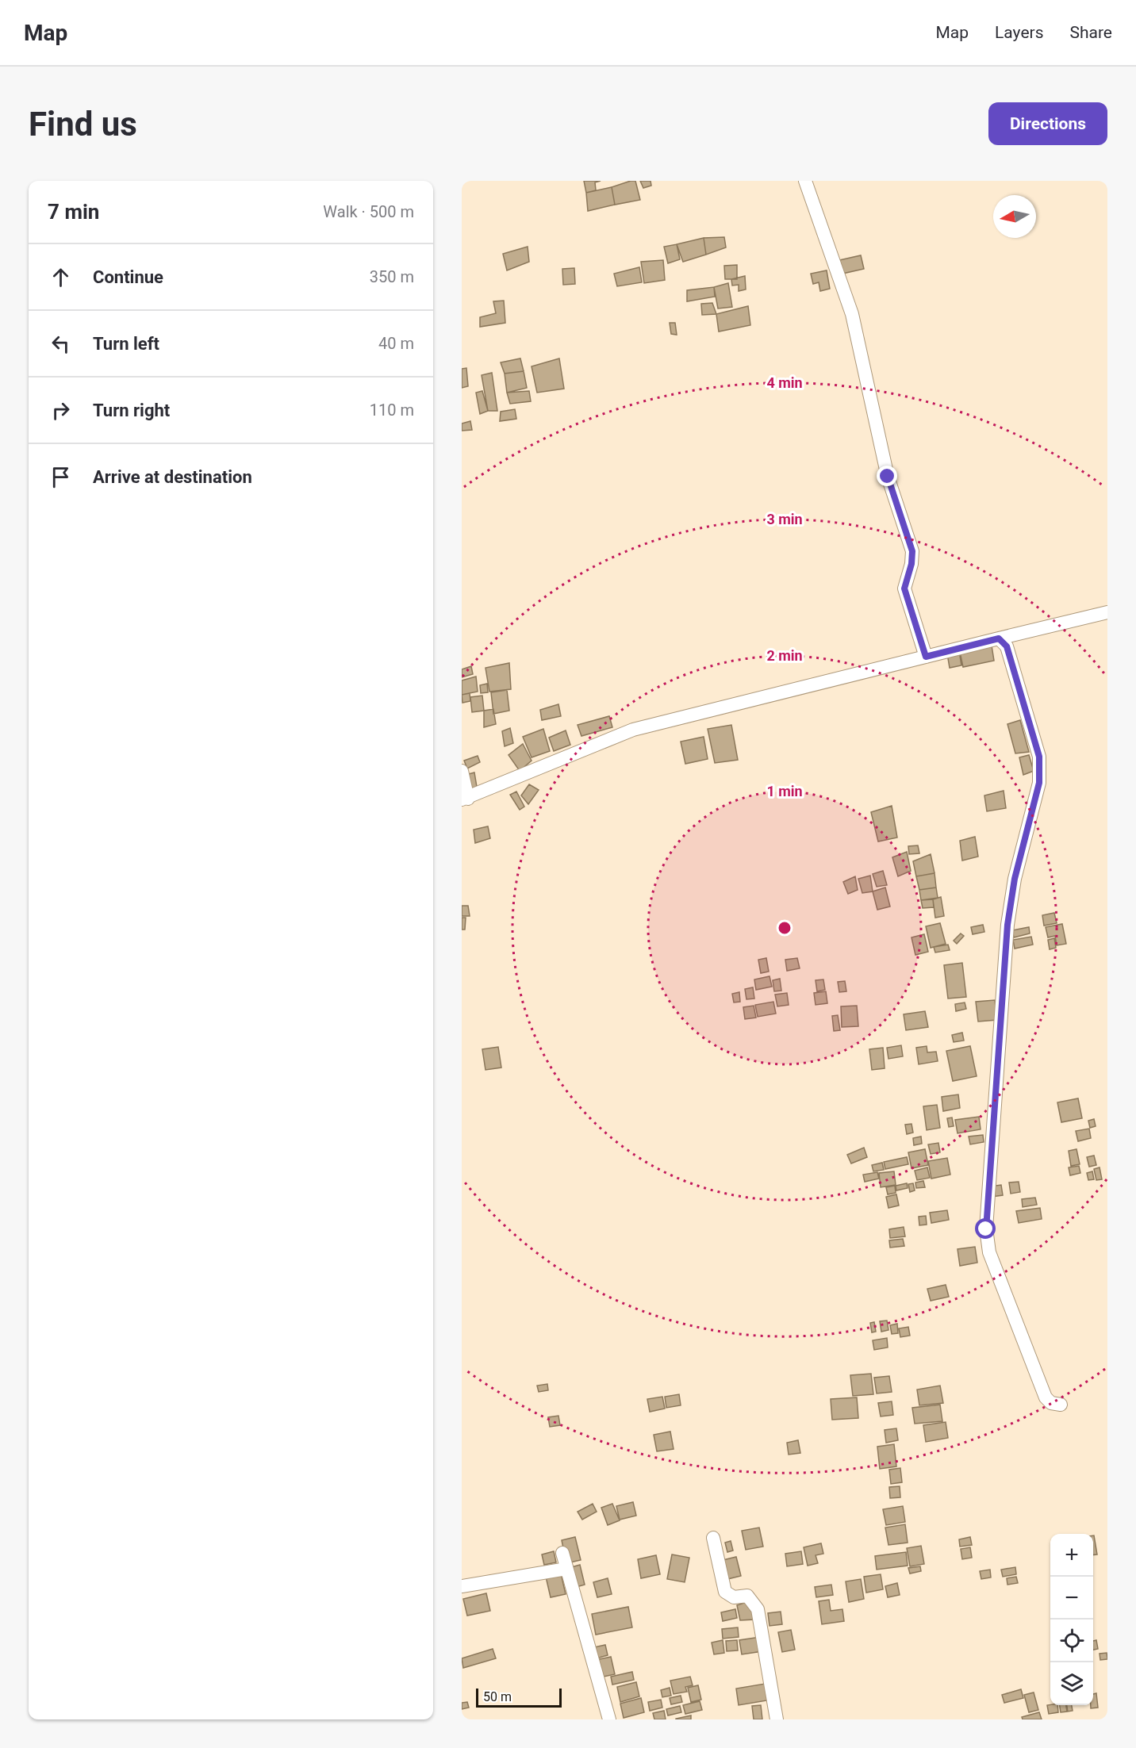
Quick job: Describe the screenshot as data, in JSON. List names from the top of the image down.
{
  "scale_bar": "50 m",
  "north": "left",
  "page": {
    "header": "Map",
    "nav": ["Map", "Layers", "Share"],
    "buttons": "Directions",
    "title": "Find us",
    "heading": ["7 min", "Walk · 500 m"],
    "list": [
      ["Continue", "350 m"],
      ["Turn left", "40 m"],
      ["Turn right", "110 m"],
      "Arrive at destination"
    ],
    "map_buttons": ["+", "−"],
    "scale": "50 m"
  },
  "rings": [
    "4 min",
    "3 min",
    "2 min",
    "1 min"
  ]
}
